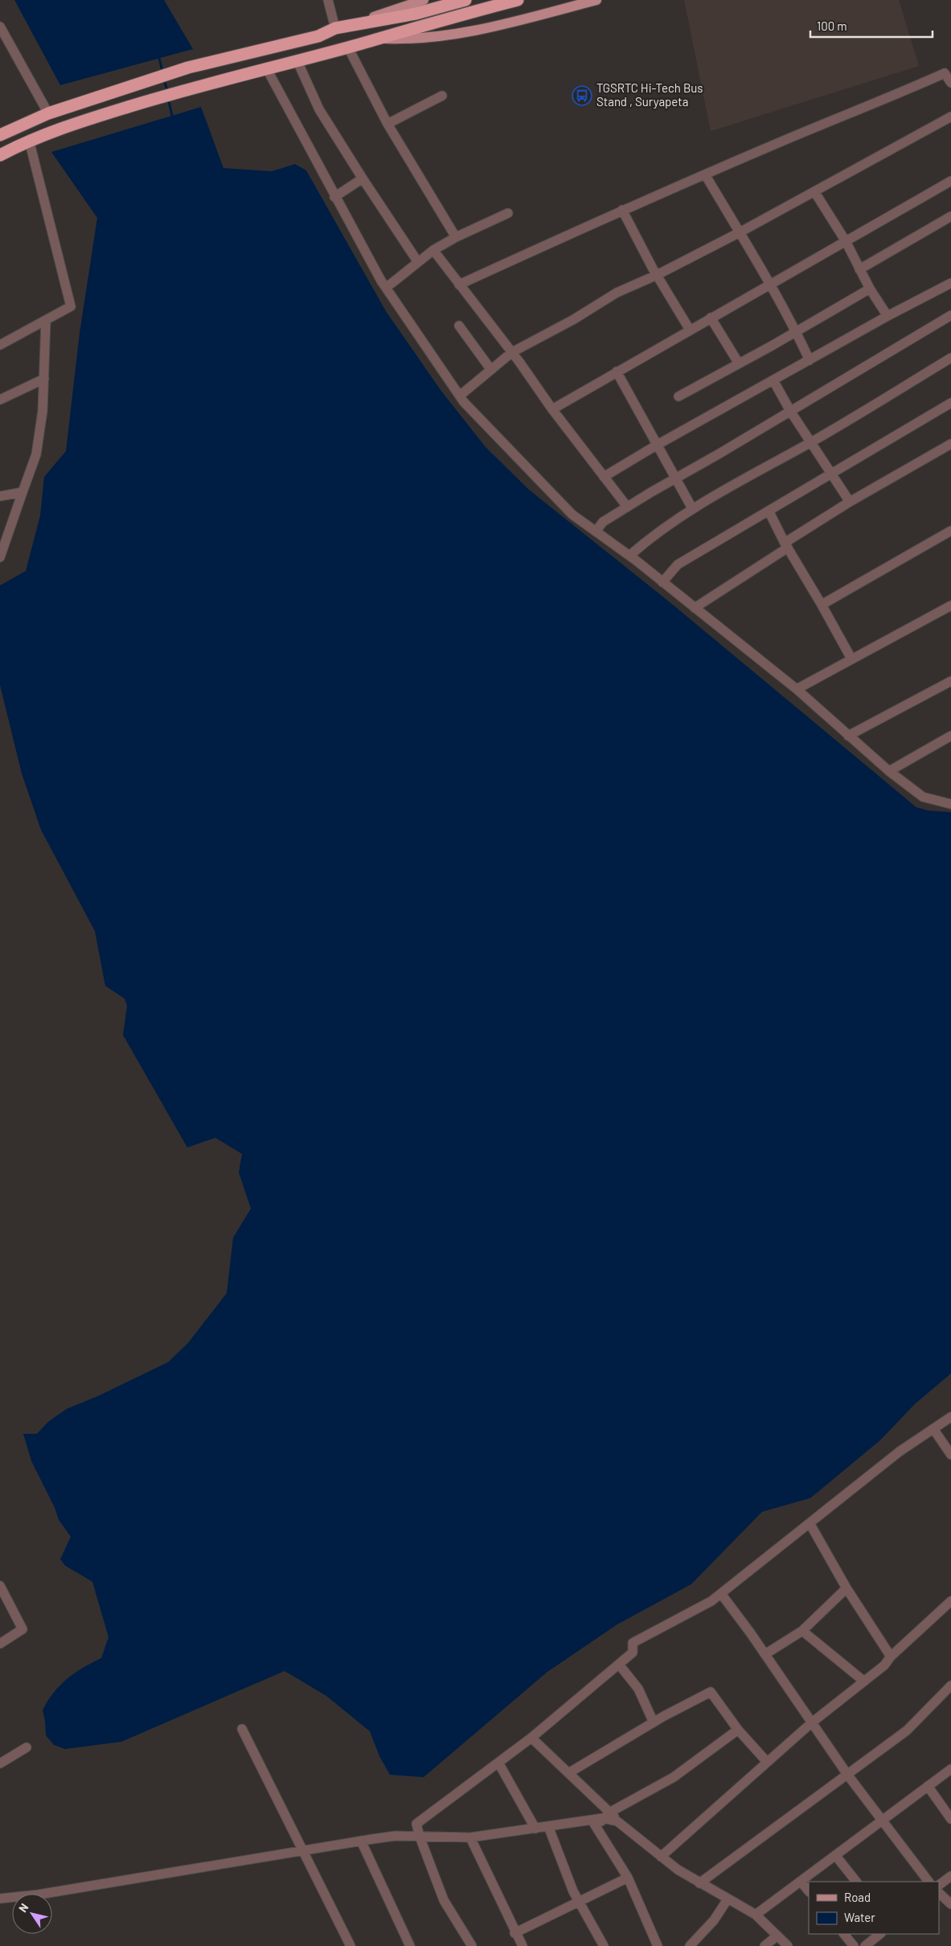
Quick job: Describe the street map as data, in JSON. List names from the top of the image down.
{
  "places": {
    "bus stop": ["TGSRTC Hi-Tech Bus Stand , Suryapeta"]
  },
  "legend": ["Road", "Water"],
  "scale_bar": "100 m",
  "north": "top left"
}
